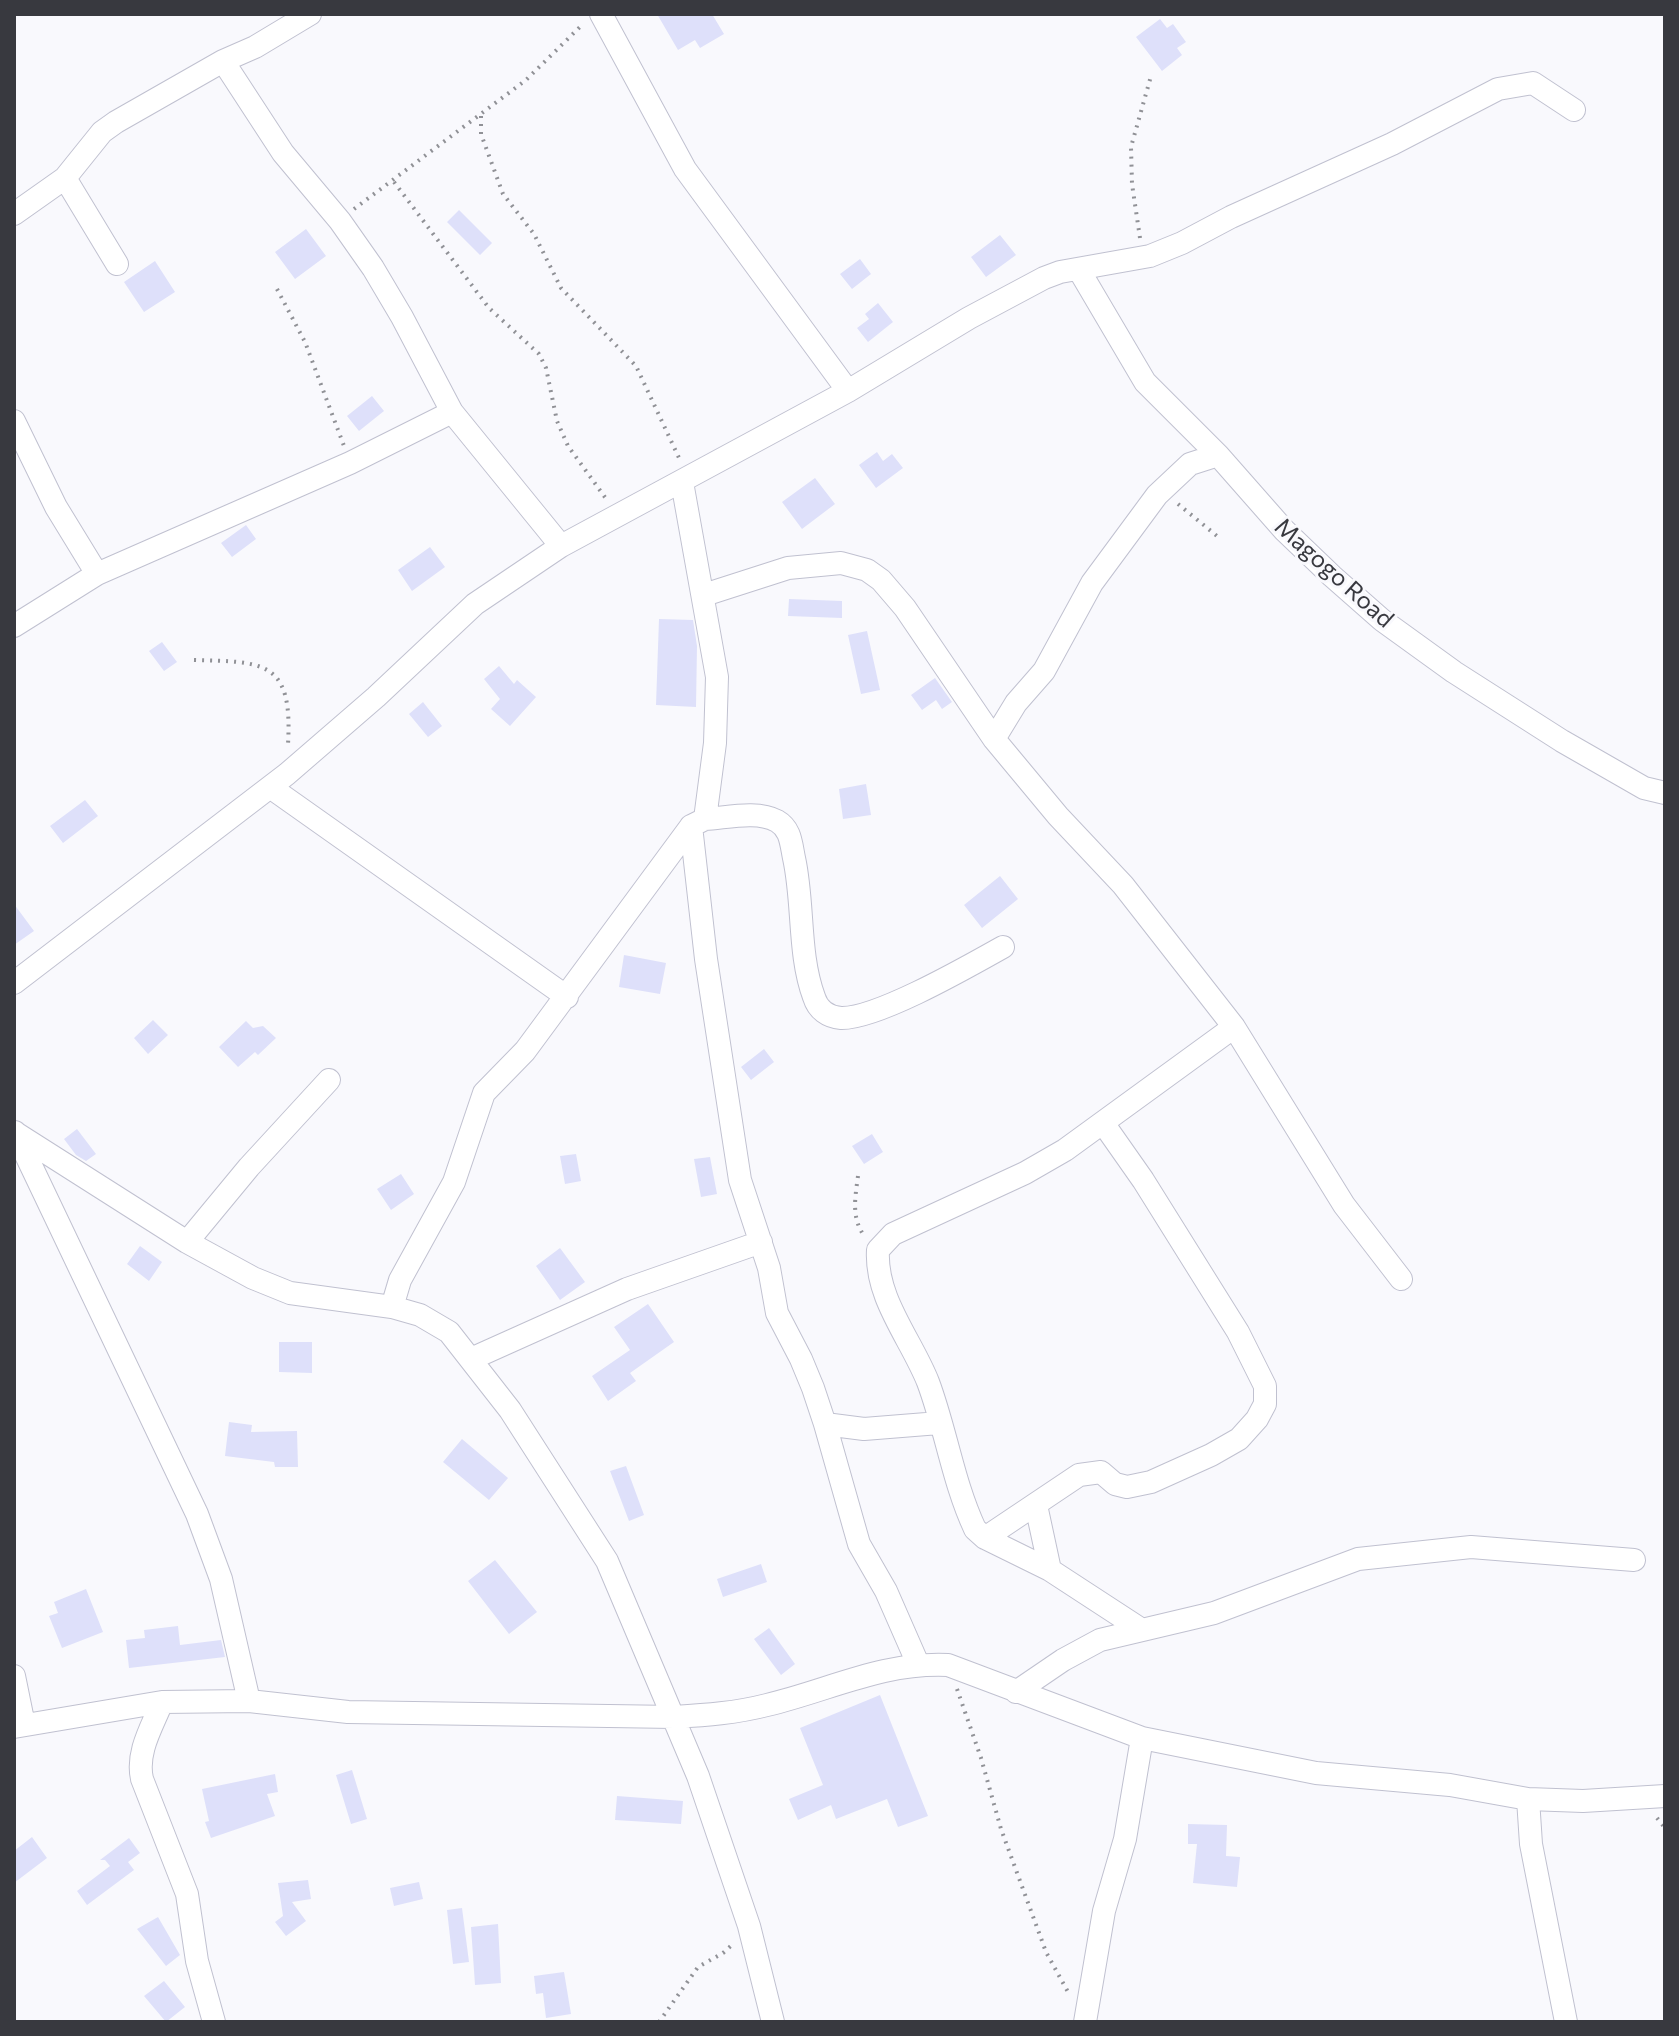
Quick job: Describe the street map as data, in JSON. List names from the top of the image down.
{
  "streets": {
    "street": ["Magogo Road"]
  }
}
